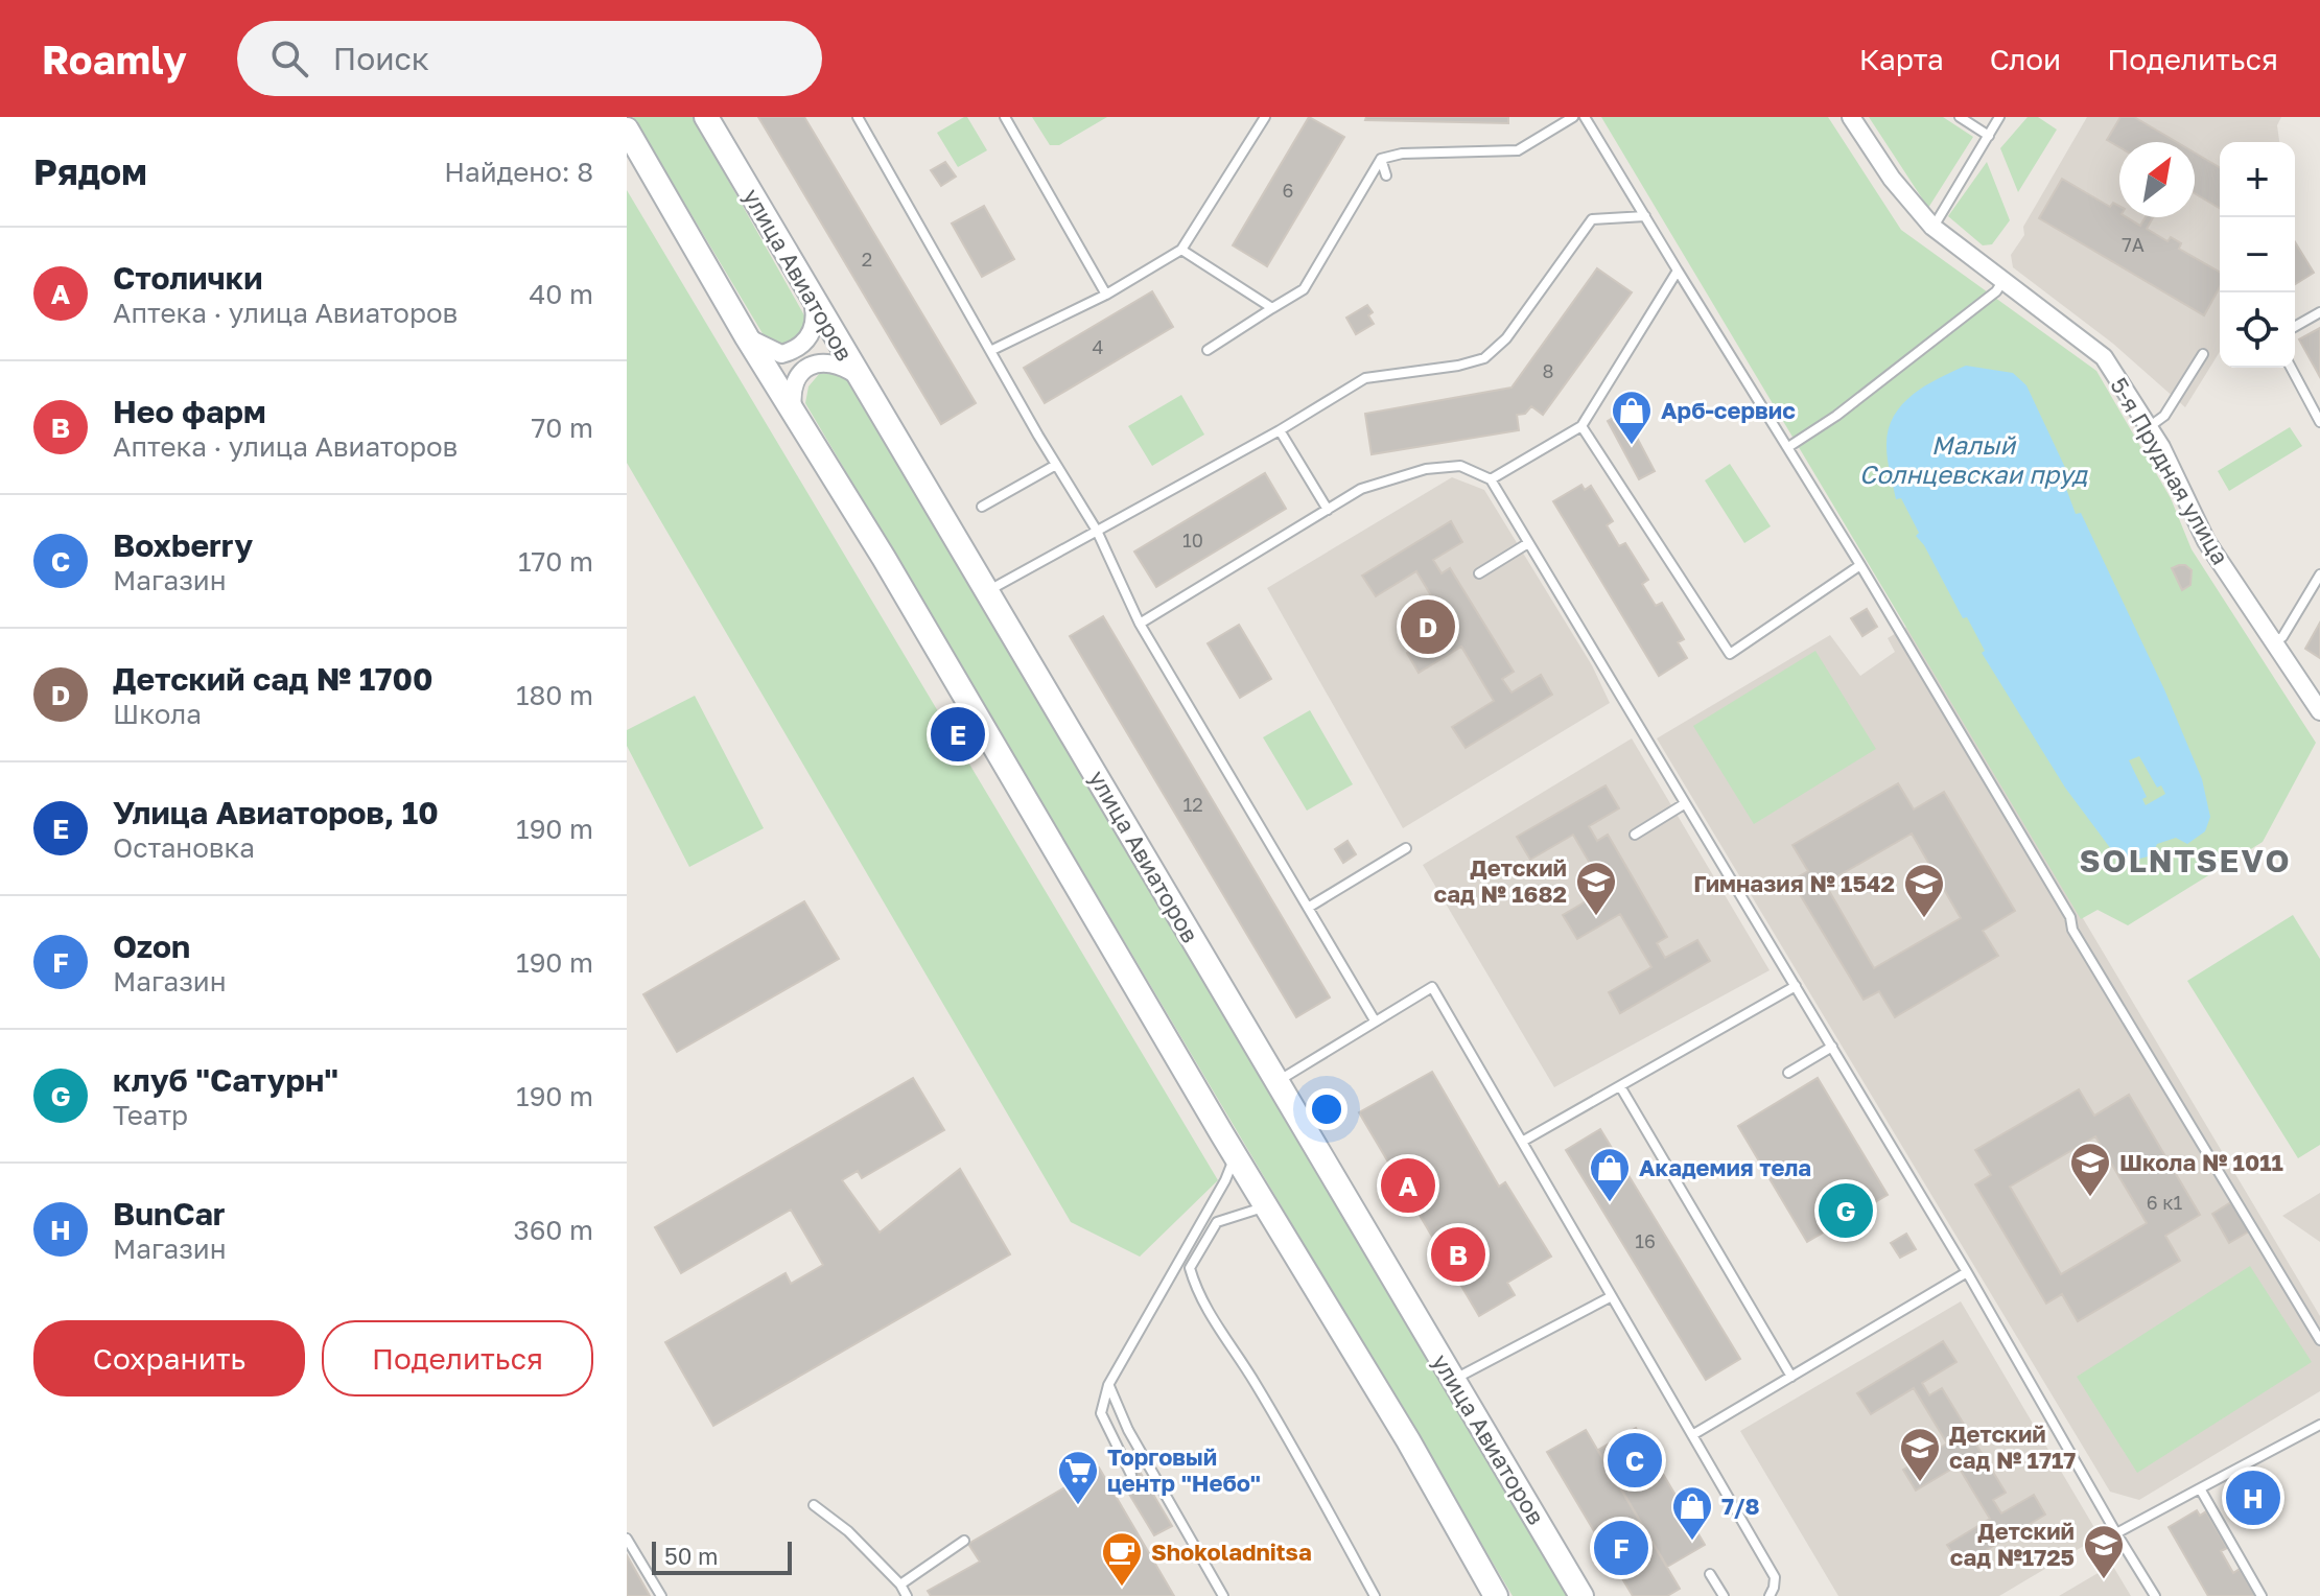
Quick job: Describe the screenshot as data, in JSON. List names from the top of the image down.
{
  "streets": {
    "street": ["улица Авиаторов", "5-я Прудная улица"]
  },
  "districts": ["SOLNTSEVO"],
  "water": ["Малый Солнцевскаи пруд"],
  "places": {
    "shop": ["Арб-сервис", "Академия тела", "7/8"],
    "school or university": [
      "Детский сад № 1682",
      "Гимназия № 1542",
      "Школа № 1011",
      "Детский сад № 1717",
      "Детский сад №1725"
    ],
    "supermarket": ["Торговый центр \"Небо\""],
    "cafe": ["Shokoladnitsa"]
  },
  "house_numbers": [
    "6",
    "7А",
    "2",
    "4",
    "8",
    "10",
    "12",
    "6 к1",
    "16"
  ],
  "scale_bar": "50 m",
  "north": "top right",
  "page": {
    "header": "Roamly",
    "search": "Поиск",
    "nav": ["Карта", "Слои", "Поделиться"],
    "heading": ["Рядом", "Найдено: 8"],
    "map_buttons": ["+", "−"],
    "list": [
      {
        "mark": "A",
        "name": "Столички",
        "note": "Аптека · улица Авиаторов",
        "value": "40 m"
      },
      {
        "mark": "B",
        "name": "Нео фарм",
        "note": "Аптека · улица Авиаторов",
        "value": "70 m"
      },
      {
        "mark": "C",
        "name": "Boxberry",
        "note": "Магазин",
        "value": "170 m"
      },
      {
        "mark": "D",
        "name": "Детский сад № 1700",
        "note": "Школа",
        "value": "180 m"
      },
      {
        "mark": "E",
        "name": "Улица Авиаторов, 10",
        "note": "Остановка",
        "value": "190 m"
      },
      {
        "mark": "F",
        "name": "Ozon",
        "note": "Магазин",
        "value": "190 m"
      },
      {
        "mark": "G",
        "name": "клуб \"Сатурн\"",
        "note": "Театр",
        "value": "190 m"
      },
      {
        "mark": "H",
        "name": "BunCar",
        "note": "Магазин",
        "value": "360 m"
      }
    ],
    "pins": [
      "D",
      "E",
      "A",
      "G",
      "B",
      "C",
      "H",
      "F"
    ],
    "buttons": ["Сохранить", "Поделиться"],
    "scale": "50 m"
  }
}
